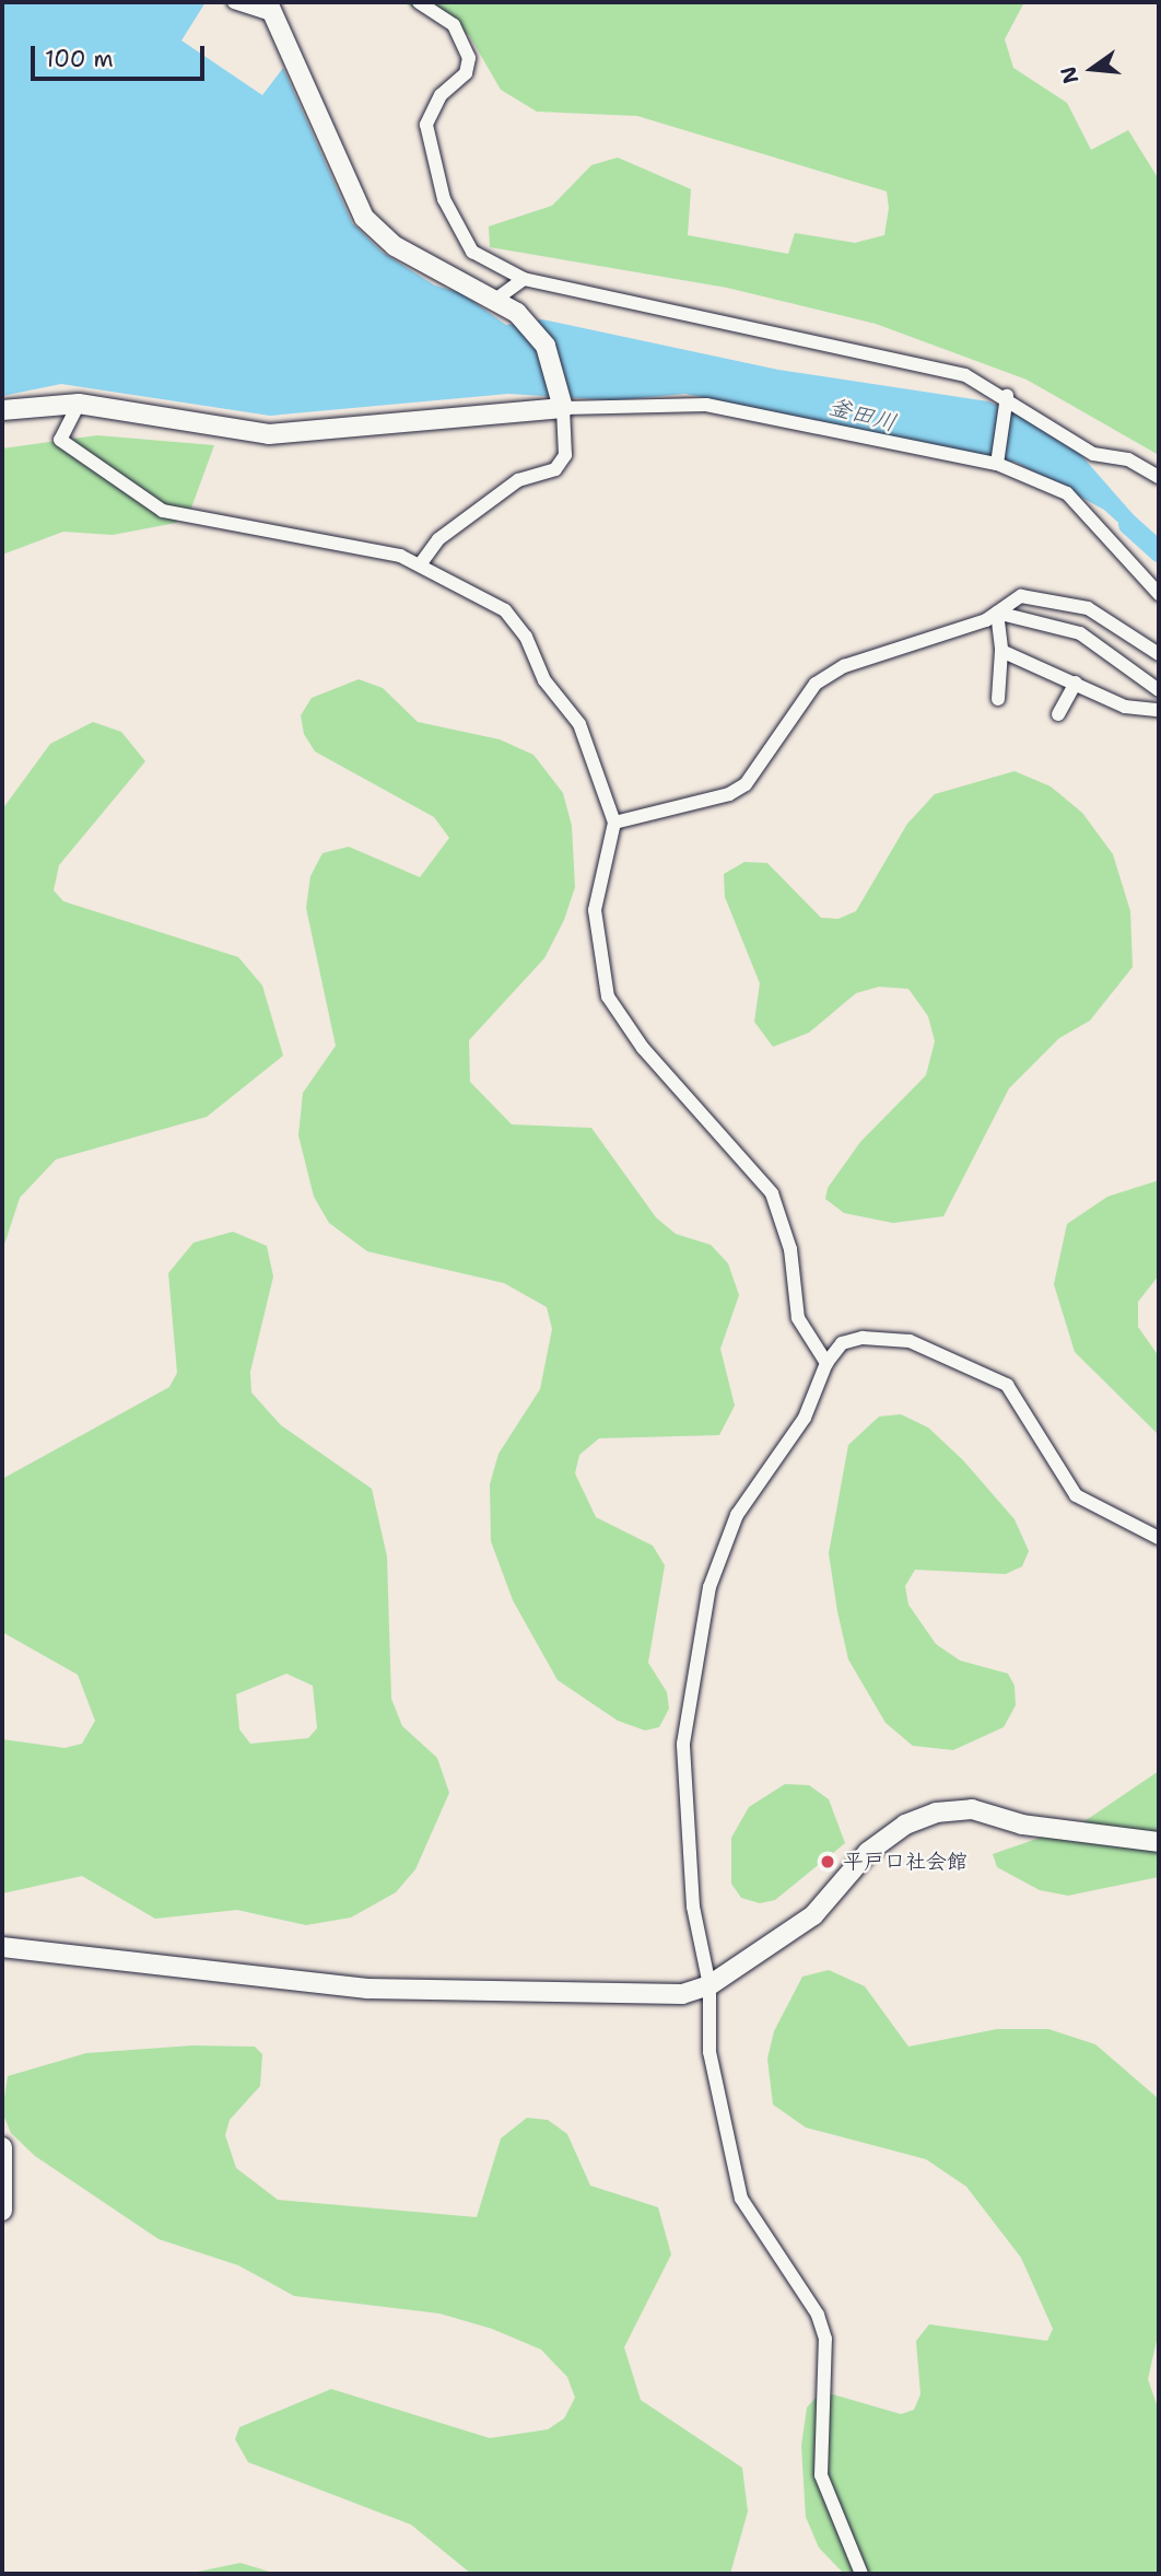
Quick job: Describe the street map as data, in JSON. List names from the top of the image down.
{
  "water": ["釜田川"],
  "places": ["平戸口社会館"],
  "scale_bar": "100 m",
  "north": "left"
}
